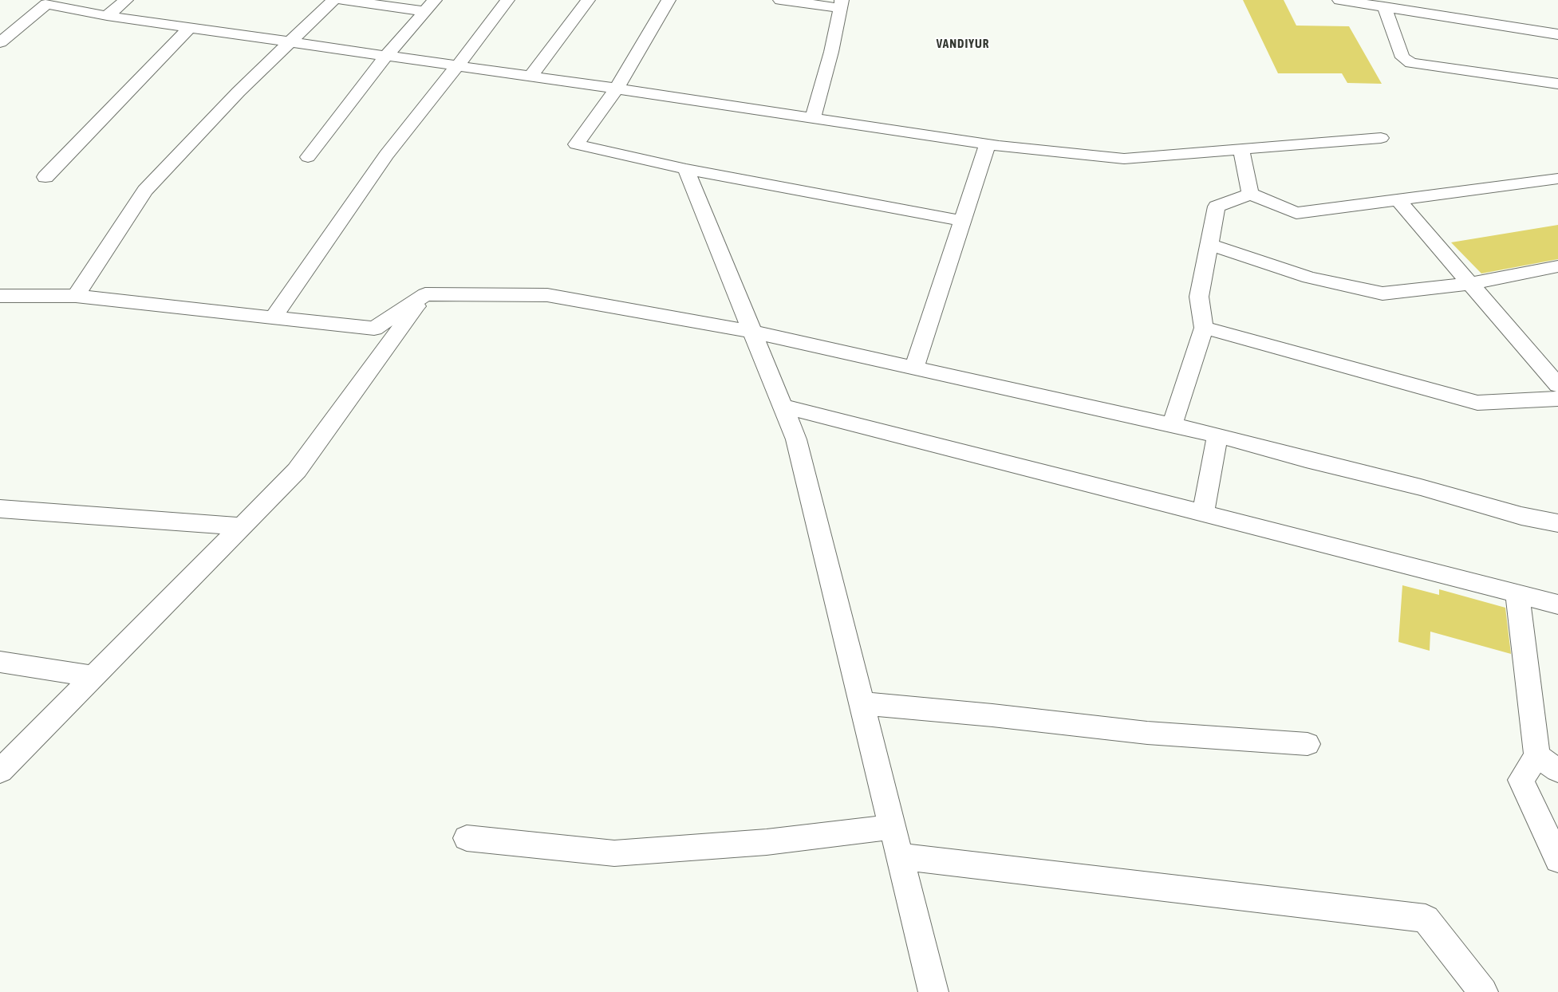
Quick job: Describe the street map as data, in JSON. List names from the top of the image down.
{
  "districts": ["VANDIYUR"]
}
